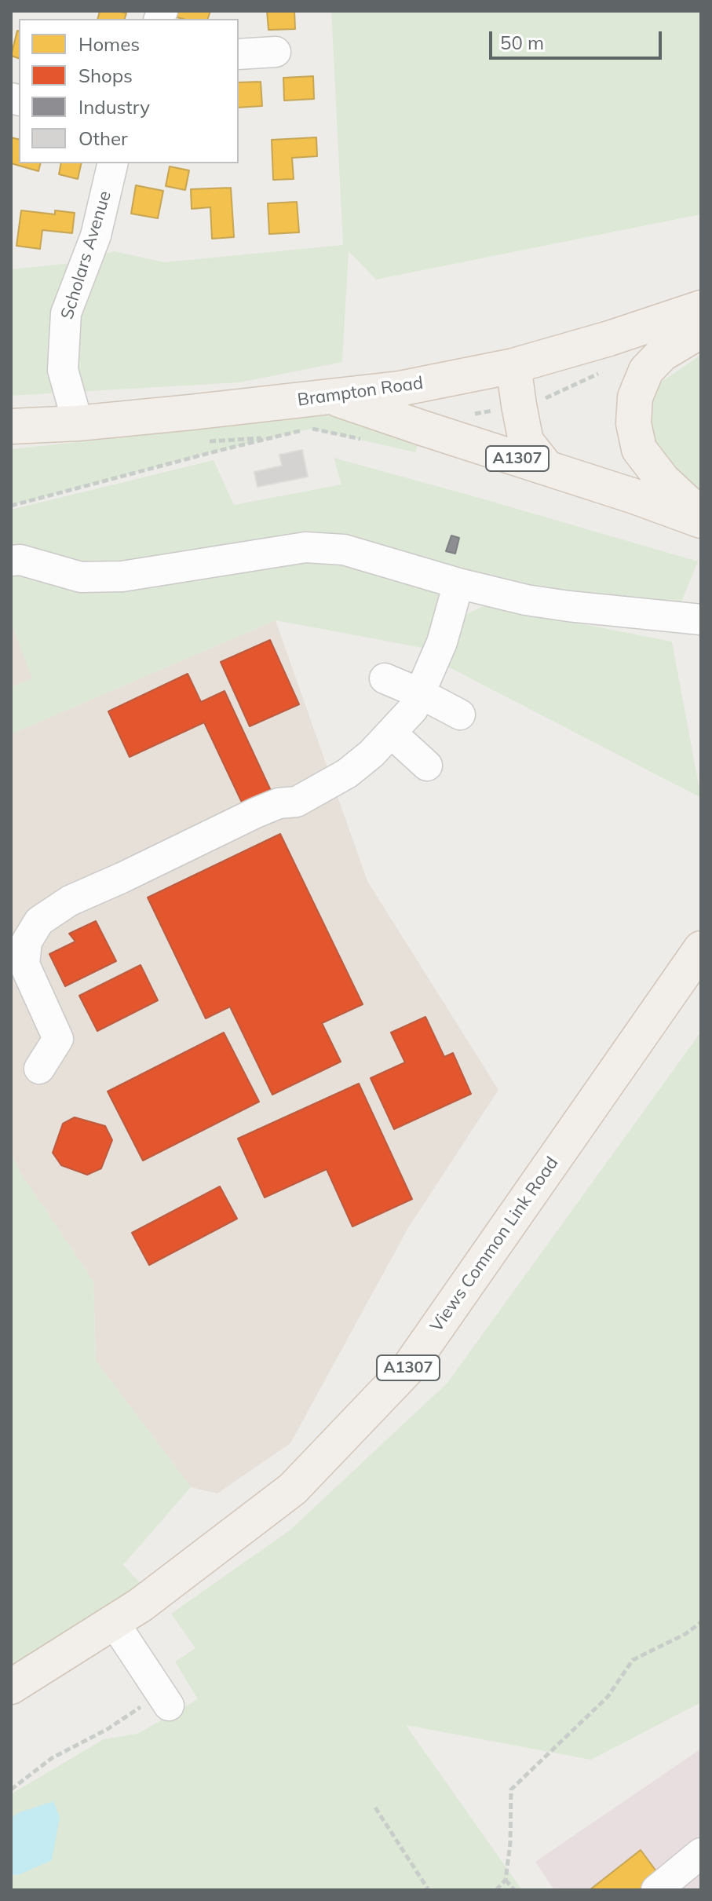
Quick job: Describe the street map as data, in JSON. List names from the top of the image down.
{
  "streets": {
    "main road": ["Brampton Road", "A1307", "Views Common Link Road"],
    "street": ["Scholars Avenue"]
  },
  "crossings": [
    ["Scholars Avenue", "Brampton Road"],
    ["Brampton Road", "A1307"]
  ],
  "legend": [
    "Homes",
    "Shops",
    "Industry",
    "Other"
  ],
  "scale_bar": "50 m"
}
